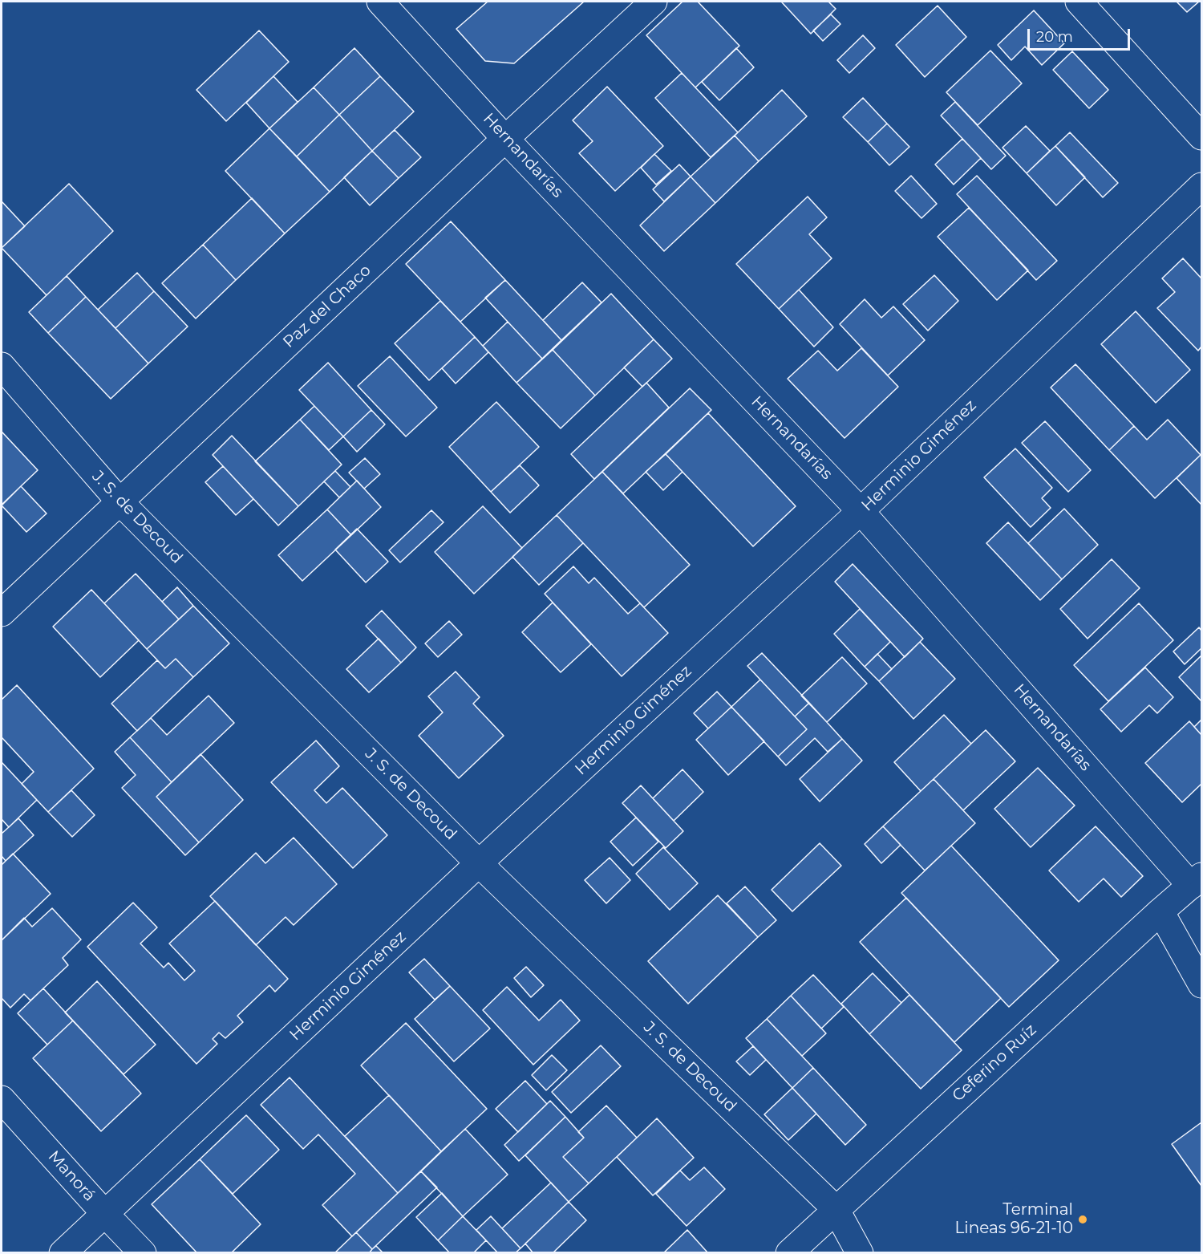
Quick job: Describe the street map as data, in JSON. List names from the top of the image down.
{
  "streets": {
    "street": [
      "Hernandarías",
      "Paz del Chaco",
      "Herminio Giménez",
      "J. S. de Decoud",
      "Ceferino Ruíz",
      "Manorá"
    ]
  },
  "crossings": [
    ["Hernandarías", "Paz del Chaco"],
    ["Hernandarías", "Herminio Giménez"],
    ["Hernandarías", "Ceferino Ruíz"],
    ["Paz del Chaco", "J. S. de Decoud"],
    ["Herminio Giménez", "J. S. de Decoud"],
    ["Herminio Giménez", "Manorá"],
    ["J. S. de Decoud", "Ceferino Ruíz"]
  ],
  "places": ["Terminal Lineas 96-21-10"],
  "scale_bar": "20 m"
}
